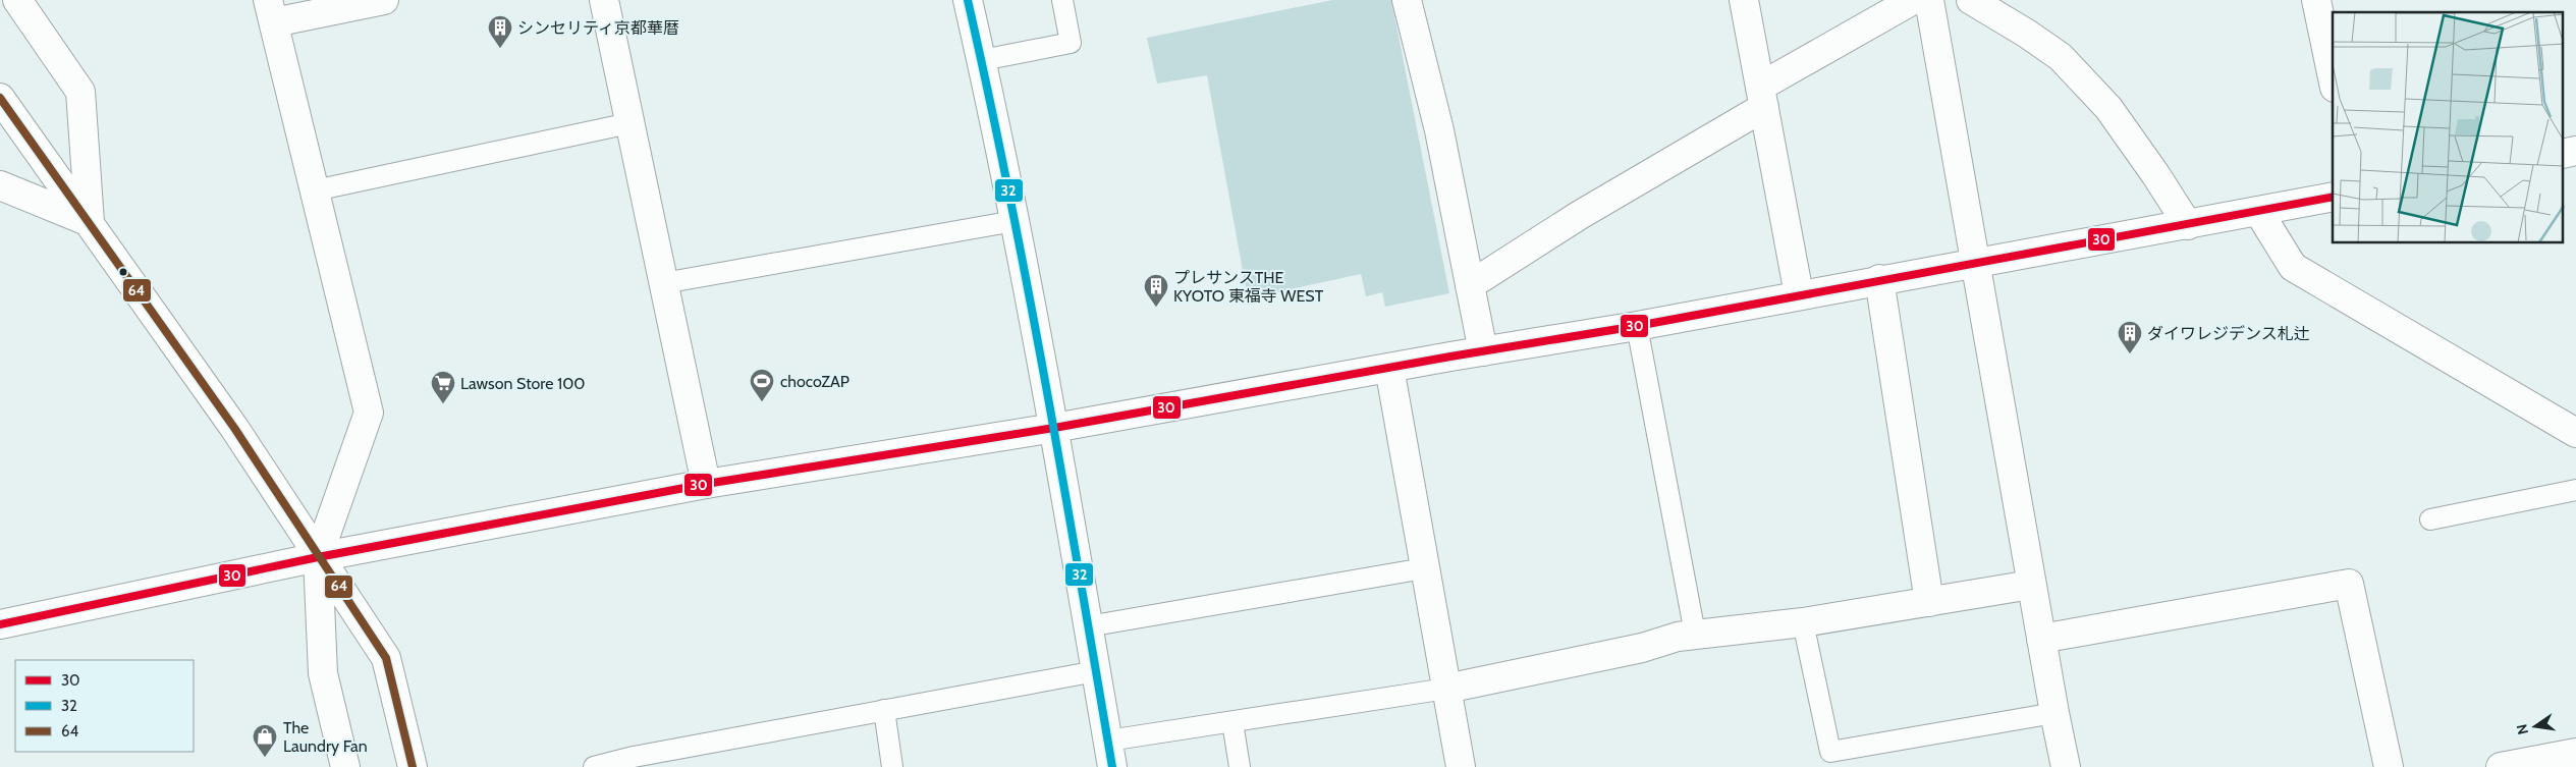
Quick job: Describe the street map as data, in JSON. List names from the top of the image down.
{
  "places": {
    "building": ["シンセリティ京都華暦", "プレサンスTHE KYOTO 東福寺 WEST", "ダイワレジデンス札辻"],
    "sports": ["chocoZAP"],
    "supermarket": ["Lawson Store 100"],
    "shop": ["The Laundry Fan"]
  },
  "lines": ["transit line 32", "transit line 64", "transit line 30"],
  "legend": ["30", "32", "64"],
  "north": "left"
}
